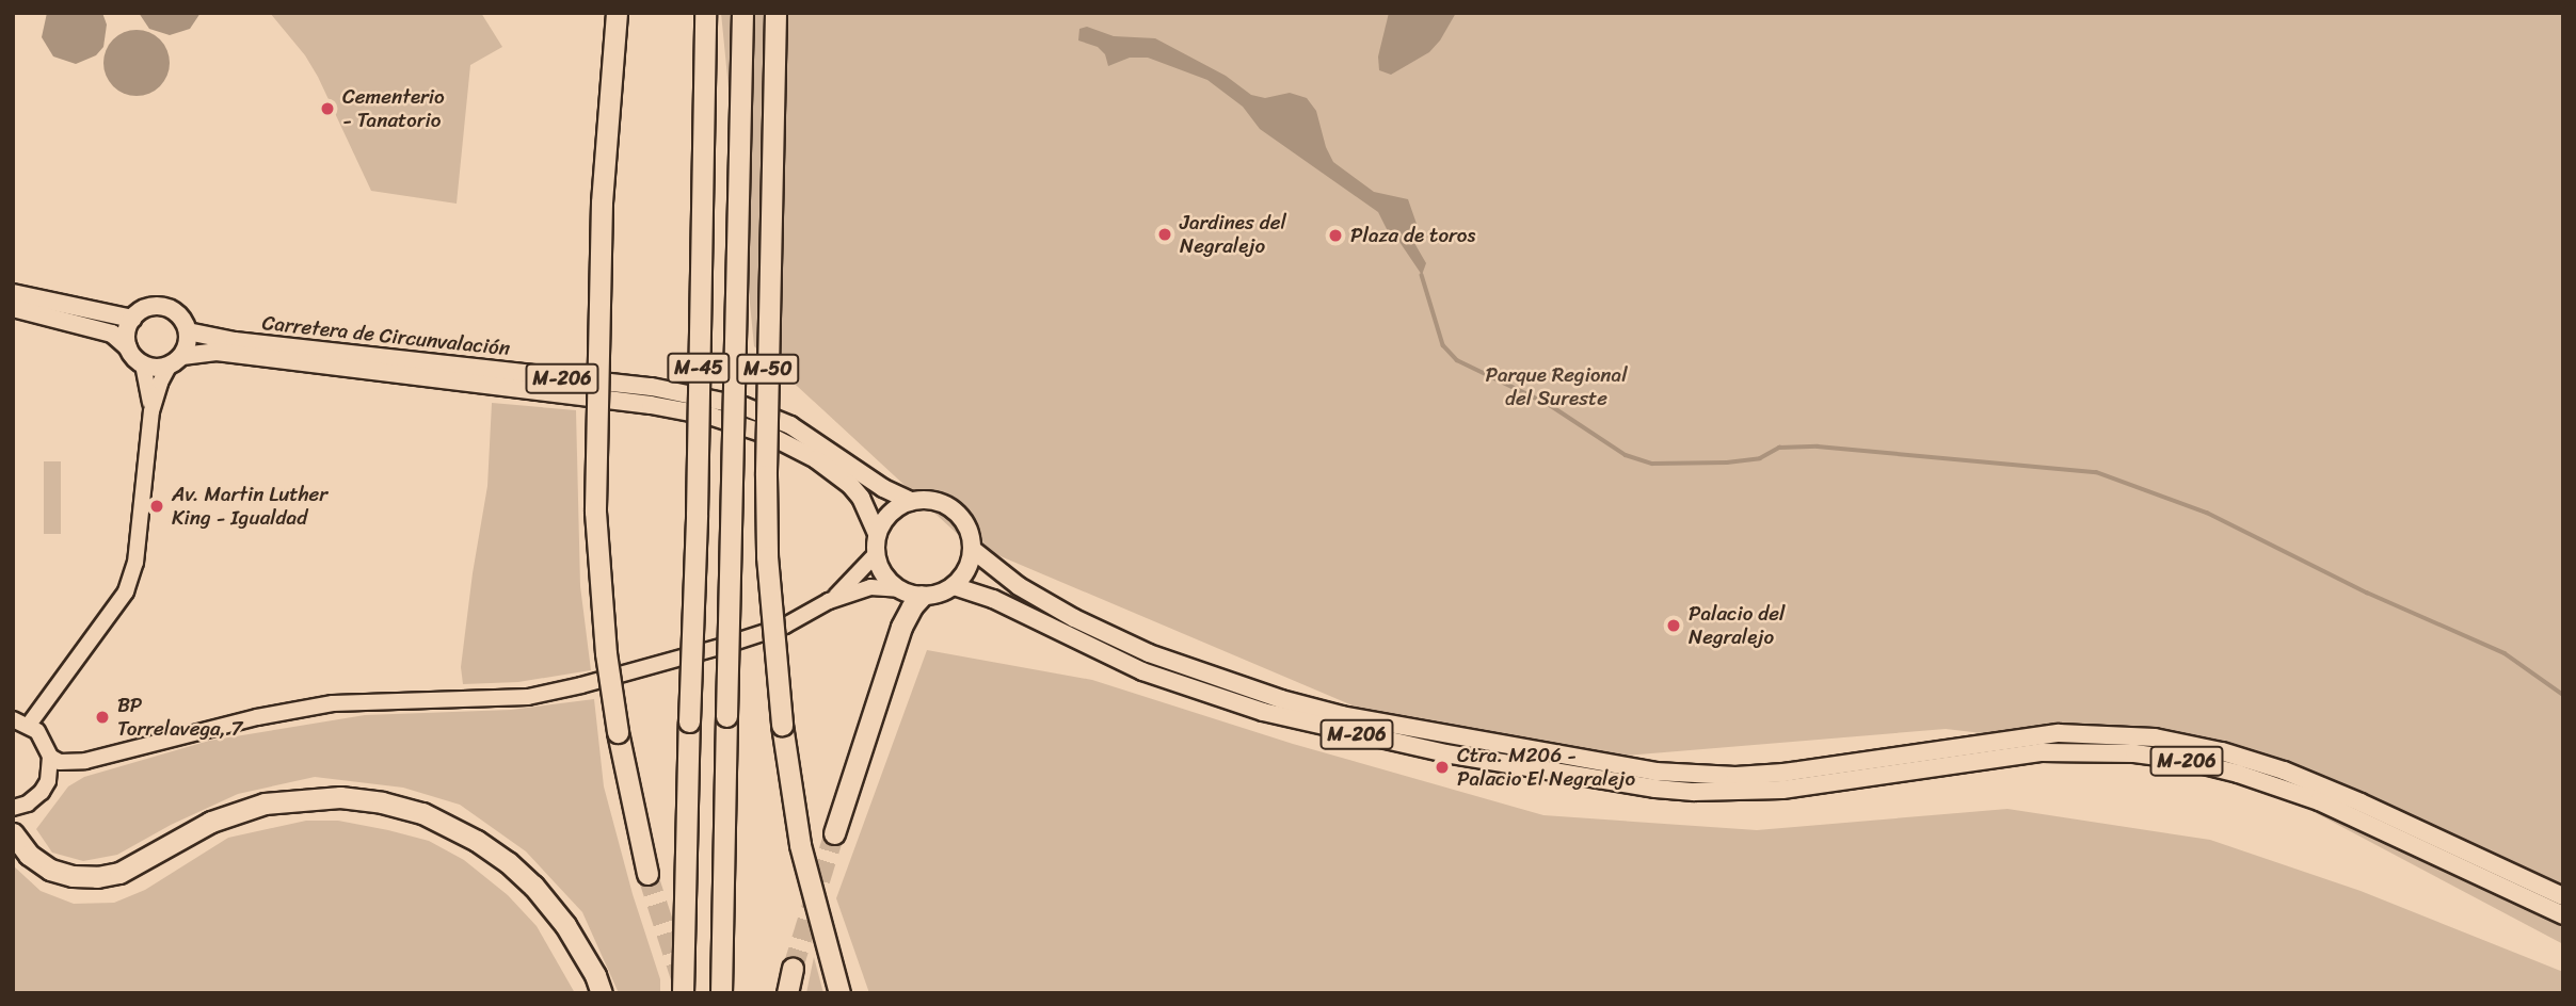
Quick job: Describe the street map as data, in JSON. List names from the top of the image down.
{
  "streets": {
    "highway": ["M-45", "M-50"],
    "main road": ["Carretera de Circunvalación", "M-206"]
  },
  "crossings": [
    ["Carretera de Circunvalación", "M-206"]
  ],
  "parks": ["Parque Regional del Sureste"],
  "places": [
    "Cementerio - Tanatorio",
    "Jardines del Negralejo",
    "Plaza de toros",
    "Av. Martin Luther King - Igualdad",
    "Palacio del Negralejo",
    "BP Torrelavega, 7",
    "Ctra. M206 - Palacio El Negralejo"
  ]
}
